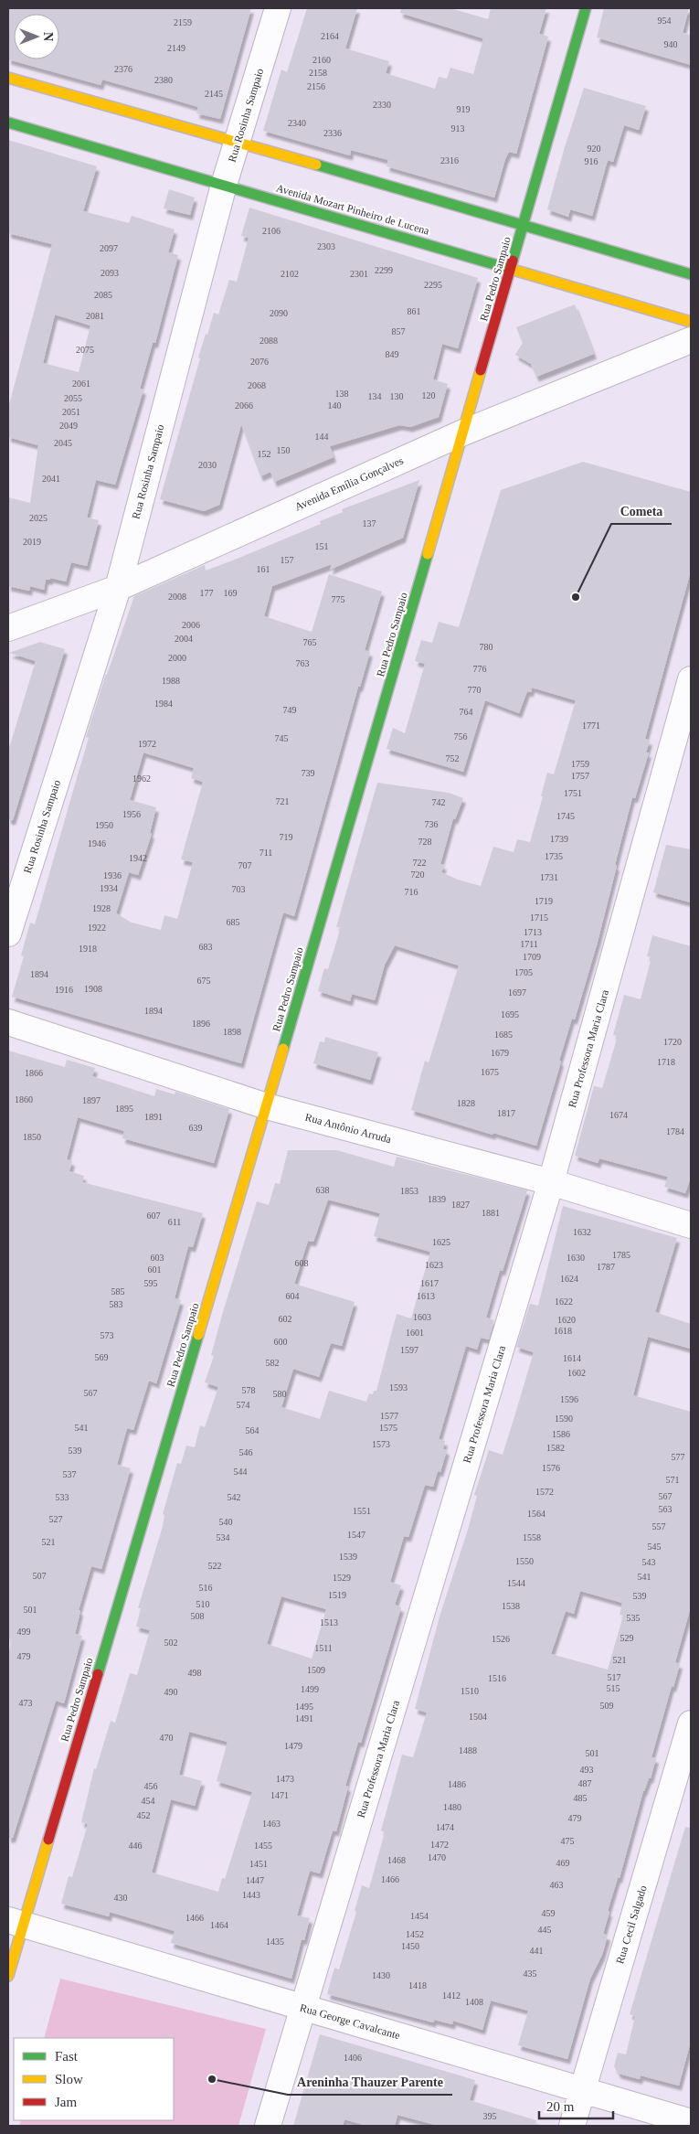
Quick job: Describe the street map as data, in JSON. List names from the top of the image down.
{
  "streets": {
    "street": [
      "Rua Rosinha Sampaio",
      "Avenida Mozart Pinheiro de Lucena",
      "Rua Pedro Sampaio",
      "Avenida Emília Gonçalves",
      "Rua Professora Maria Clara",
      "Rua Antônio Arruda",
      "Rua Cecil Salgado",
      "Rua George Cavalcante"
    ]
  },
  "crossings": [
    ["Rua Rosinha Sampaio", "Avenida Mozart Pinheiro de Lucena"],
    ["Rua Rosinha Sampaio", "Avenida Emília Gonçalves"],
    ["Avenida Mozart Pinheiro de Lucena", "Rua Pedro Sampaio"],
    ["Rua Pedro Sampaio", "Avenida Emília Gonçalves"],
    ["Rua Pedro Sampaio", "Rua Antônio Arruda"],
    ["Rua Pedro Sampaio", "Rua George Cavalcante"],
    ["Rua Professora Maria Clara", "Rua Antônio Arruda"],
    ["Rua Professora Maria Clara", "Rua George Cavalcante"],
    ["Rua Cecil Salgado", "Rua George Cavalcante"]
  ],
  "places": ["Cometa", "Areninha Thauzer Parente"],
  "house_numbers": [
    "954",
    "2159",
    "2164",
    "940",
    "2149",
    "2160",
    "2376",
    "2158",
    "2380",
    "2156",
    "2145",
    "2330",
    "919",
    "2340",
    "913",
    "2336",
    "920",
    "2316",
    "916",
    "2106",
    "2303",
    "2097",
    "2299",
    "2093",
    "2102",
    "2301",
    "2295",
    "2085",
    "861",
    "2090",
    "2081",
    "857",
    "2088",
    "2075",
    "849",
    "2076",
    "2061",
    "2068",
    "138",
    "120",
    "134",
    "130",
    "2055",
    "2066",
    "140",
    "2051",
    "2049",
    "144",
    "2045",
    "150",
    "152",
    "2030",
    "2041",
    "2025",
    "137",
    "2019",
    "151",
    "157",
    "161",
    "177",
    "169",
    "2008",
    "775",
    "2006",
    "2004",
    "765",
    "780",
    "2000",
    "763",
    "776",
    "1988",
    "770",
    "1984",
    "749",
    "764",
    "1771",
    "756",
    "745",
    "1972",
    "752",
    "1759",
    "739",
    "1757",
    "1962",
    "1751",
    "721",
    "742",
    "1956",
    "1745",
    "736",
    "1950",
    "719",
    "1739",
    "728",
    "1946",
    "711",
    "1735",
    "1942",
    "722",
    "707",
    "720",
    "1936",
    "1731",
    "1934",
    "703",
    "716",
    "1719",
    "1928",
    "1715",
    "685",
    "1922",
    "1713",
    "1711",
    "683",
    "1918",
    "1709",
    "1705",
    "1894",
    "675",
    "1908",
    "1916",
    "1697",
    "1894",
    "1695",
    "1896",
    "1898",
    "1685",
    "1720",
    "1679",
    "1718",
    "1675",
    "1866",
    "1860",
    "1897",
    "1828",
    "1895",
    "1817",
    "1674",
    "1891",
    "639",
    "1784",
    "1850",
    "638",
    "1853",
    "1839",
    "1827",
    "1881",
    "607",
    "611",
    "1632",
    "1625",
    "1785",
    "603",
    "1630",
    "608",
    "1623",
    "1787",
    "601",
    "1624",
    "595",
    "1617",
    "585",
    "604",
    "1613",
    "1622",
    "583",
    "1603",
    "602",
    "1620",
    "1618",
    "1601",
    "573",
    "600",
    "1597",
    "569",
    "1614",
    "582",
    "1602",
    "1593",
    "578",
    "567",
    "580",
    "1596",
    "574",
    "1577",
    "1590",
    "541",
    "1575",
    "564",
    "1586",
    "1573",
    "1582",
    "539",
    "546",
    "577",
    "1576",
    "544",
    "537",
    "571",
    "1572",
    "567",
    "533",
    "542",
    "563",
    "1551",
    "1564",
    "527",
    "540",
    "557",
    "1547",
    "534",
    "1558",
    "521",
    "545",
    "1539",
    "1550",
    "543",
    "522",
    "507",
    "541",
    "1529",
    "1544",
    "516",
    "1519",
    "539",
    "510",
    "1538",
    "501",
    "508",
    "535",
    "1513",
    "499",
    "529",
    "1526",
    "502",
    "1511",
    "479",
    "521",
    "1509",
    "498",
    "517",
    "1516",
    "515",
    "1499",
    "1510",
    "490",
    "473",
    "509",
    "1495",
    "1504",
    "1491",
    "470",
    "1479",
    "1488",
    "501",
    "493",
    "1473",
    "487",
    "1486",
    "456",
    "1471",
    "485",
    "454",
    "1480",
    "452",
    "479",
    "1463",
    "1474",
    "475",
    "1472",
    "446",
    "1455",
    "1470",
    "1468",
    "469",
    "1451",
    "1466",
    "1447",
    "463",
    "1443",
    "430",
    "459",
    "1454",
    "1466",
    "1464",
    "445",
    "1452",
    "1435",
    "1450",
    "441",
    "435",
    "1430",
    "1418",
    "1412",
    "1408",
    "1406",
    "395"
  ],
  "legend": ["Fast", "Slow", "Jam"],
  "scale_bar": "20 m",
  "north": "right"
}
